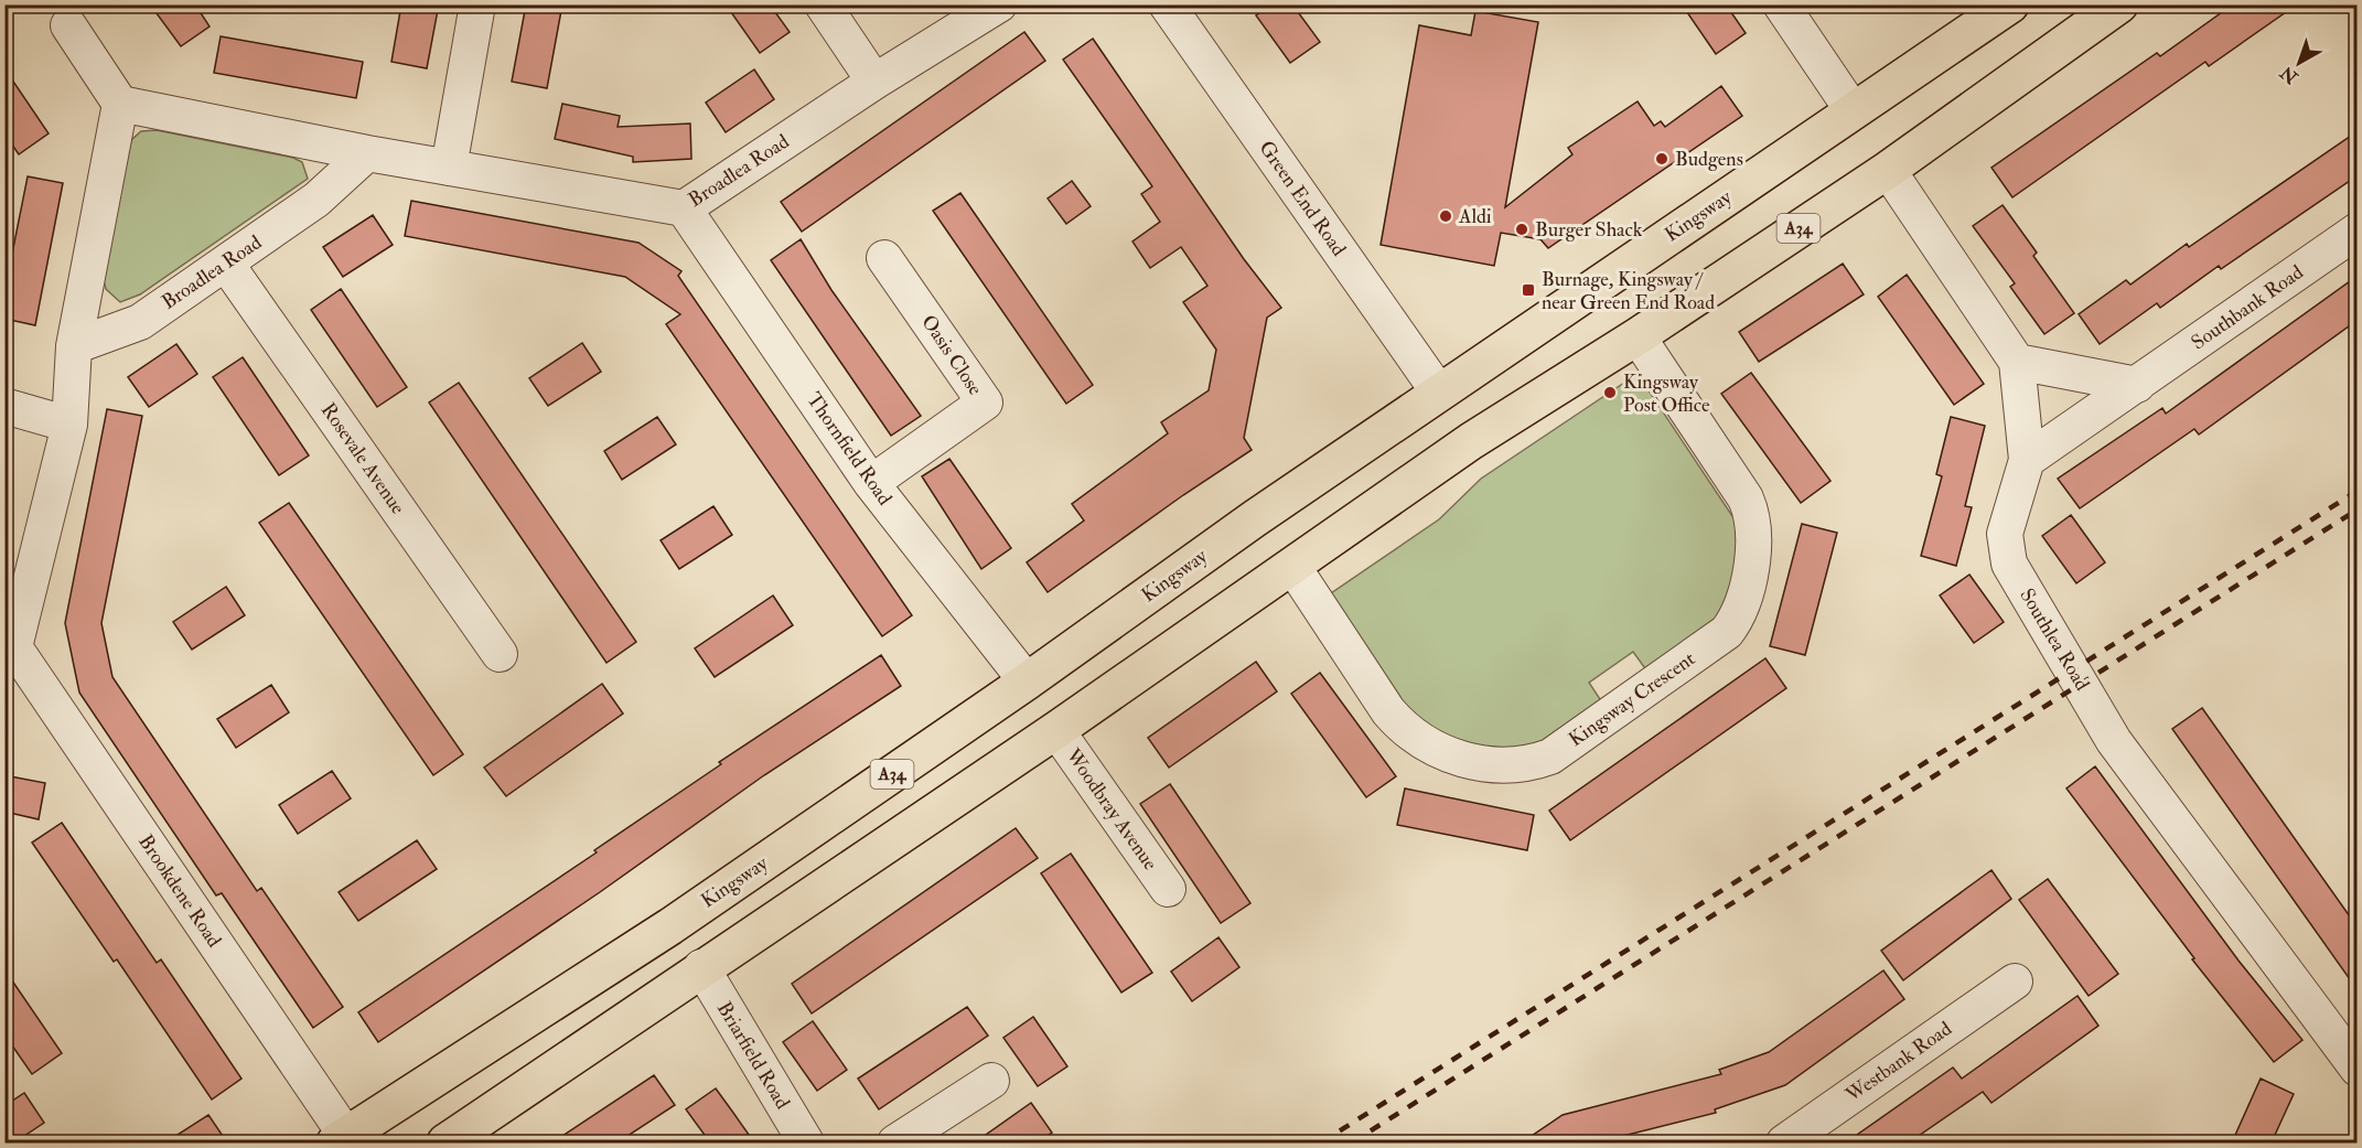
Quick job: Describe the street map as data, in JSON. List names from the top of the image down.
{
  "streets": {
    "highway": ["Kingsway", "A34"],
    "street": [
      "Broadlea Road",
      "Green End Road",
      "Southbank Road",
      "Oasis Close",
      "Thornfield Road",
      "Rosevale Avenue",
      "Southlea Road",
      "Kingsway Crescent",
      "Woodbray Avenue",
      "Brookdene Road",
      "Briarfield Road",
      "Westbank Road"
    ]
  },
  "crossings": [
    ["Broadlea Road", "Thornfield Road"],
    ["Broadlea Road", "Rosevale Avenue"],
    ["Green End Road", "Kingsway"],
    ["Kingsway", "Thornfield Road"],
    ["Kingsway", "Brookdene Road"],
    ["A34", "Southlea Road"],
    ["A34", "Kingsway Crescent"],
    ["A34", "Woodbray Avenue"],
    ["A34", "Briarfield Road"],
    ["Southbank Road", "Southlea Road"],
    ["Oasis Close", "Thornfield Road"]
  ],
  "places": {
    "other": [
      "Budgens",
      "Aldi",
      "Burger Shack",
      "Kingsway Post Office"
    ],
    "transit": ["Burnage, Kingsway / near Green End Road"]
  },
  "north": "bottom left"
}
